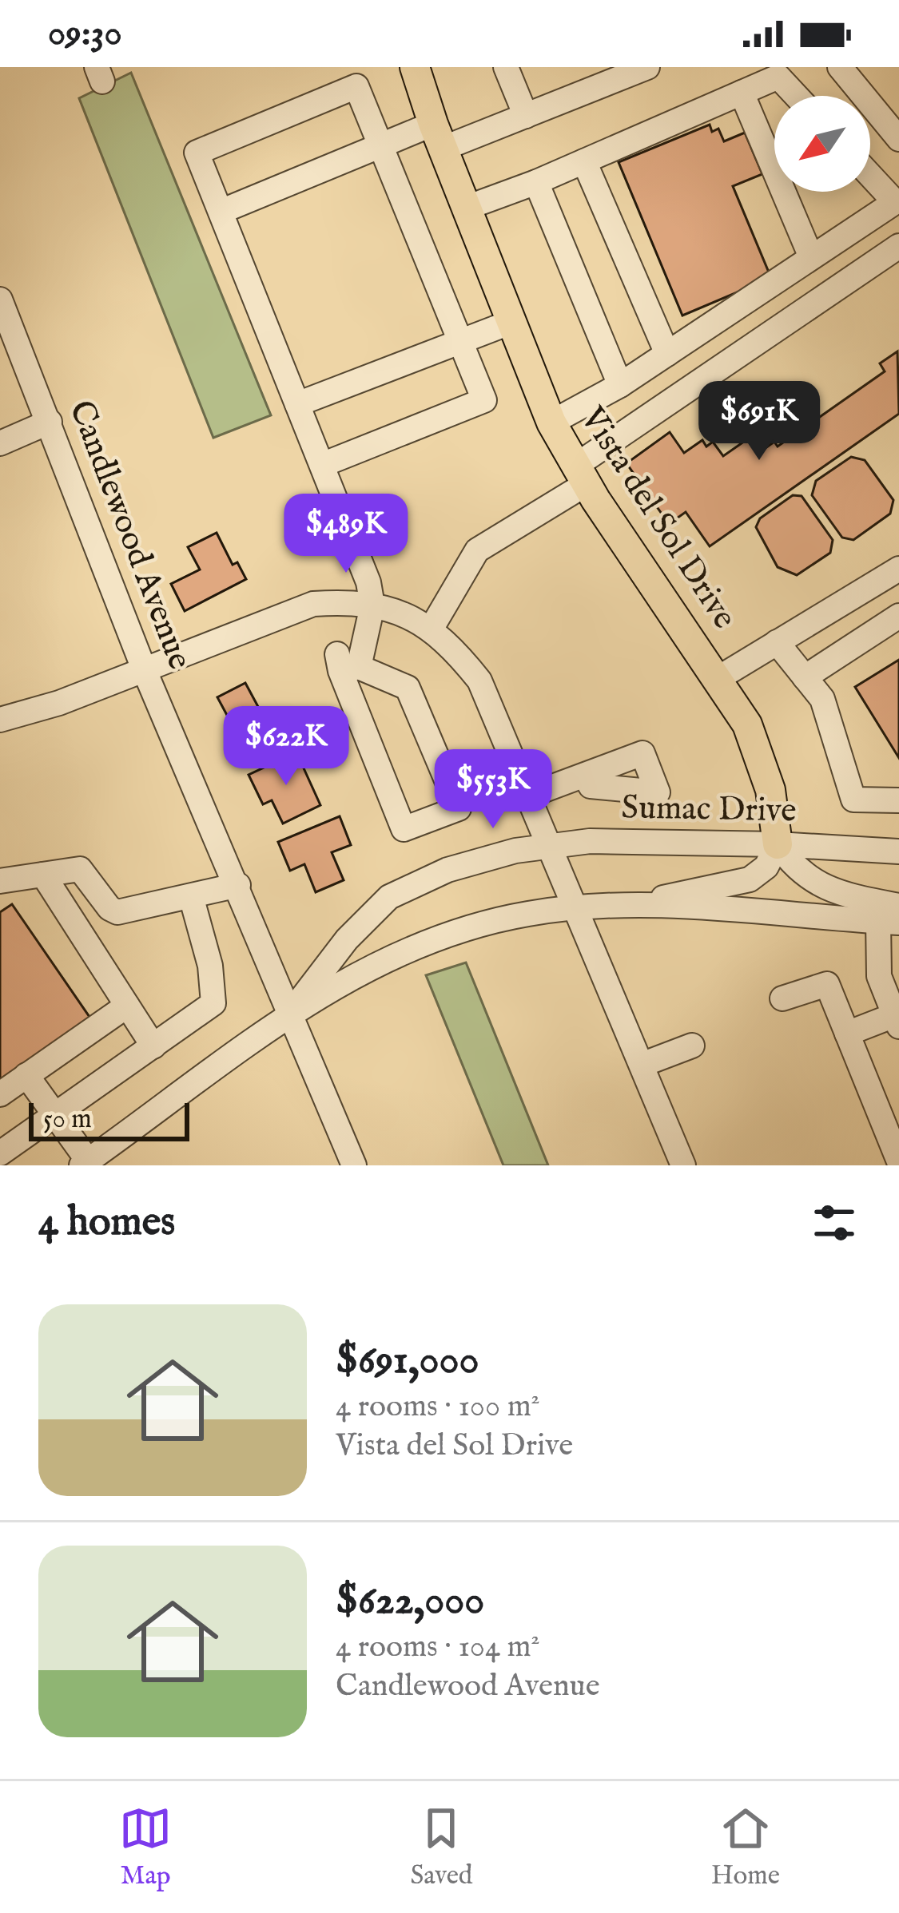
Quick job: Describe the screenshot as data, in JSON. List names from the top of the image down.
{
  "streets": {
    "main road": ["Vista del Sol Drive"],
    "street": ["Candlewood Avenue", "Sumac Drive"]
  },
  "crossings": [
    ["Vista del Sol Drive", "Sumac Drive"],
    ["Candlewood Avenue", "Sumac Drive"]
  ],
  "scale_bar": "50 m",
  "north": "bottom left",
  "page": {
    "status": "09:30",
    "price": [
      "$691K",
      "$489K",
      "$622K",
      "$553K"
    ],
    "scale": "50 m",
    "heading": "4 homes",
    "list": [
      {
        "name": "$691,000",
        "note": "4 rooms · 100 m² · Vista del Sol Drive"
      },
      {
        "name": "$622,000",
        "note": "4 rooms · 104 m² · Candlewood Avenue"
      }
    ],
    "tabs": ["Map", "Saved", "Home"]
  }
}
